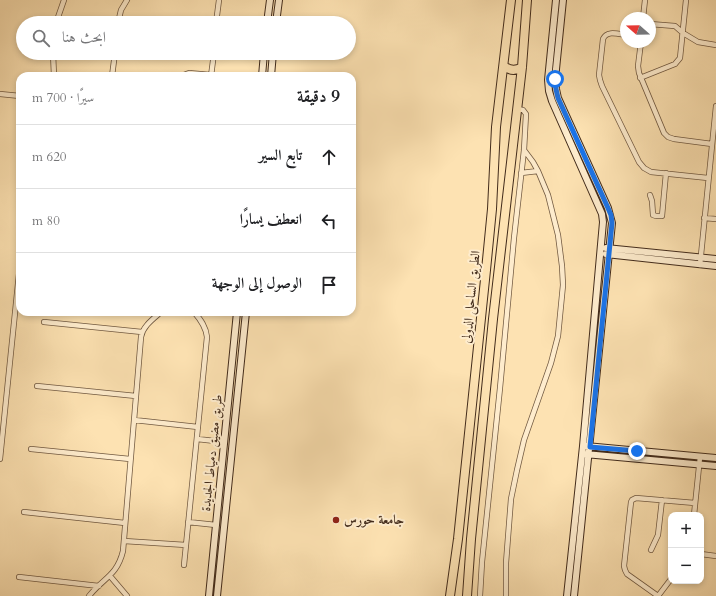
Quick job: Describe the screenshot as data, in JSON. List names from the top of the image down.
{
  "streets": {
    "highway": ["الطريق الساحلى الدولى"],
    "main road": ["طريق مضيق دمياط الجديدة"]
  },
  "places": ["جامعة حورس"],
  "north": "left",
  "page": {
    "search": "ابحث هنا",
    "heading": ["9 دقيقة", "سيرًا · 700 m"],
    "list": [
      ["تابع السير", "620 m"],
      ["انعطف يسارًا", "80 m"],
      "الوصول إلى الوجهة"
    ],
    "map_buttons": ["+", "−"]
  }
}
